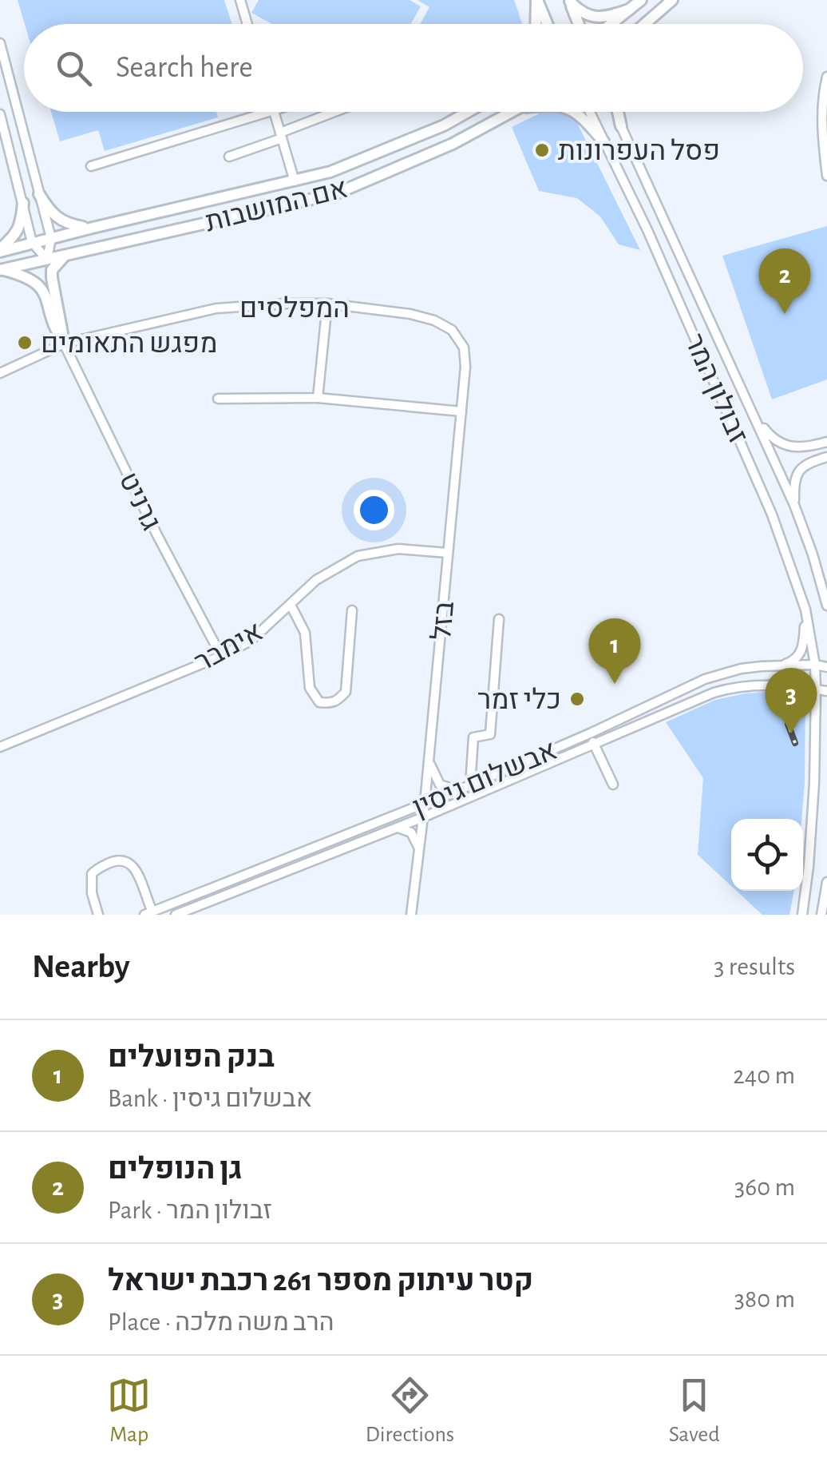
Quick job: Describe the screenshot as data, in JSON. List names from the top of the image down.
{
  "streets": {
    "main road": ["אם המושבות"],
    "street": [
      "המפלסים",
      "זבולון המר",
      "גרניט",
      "בזל",
      "אימבר",
      "אבשלום גיסין"
    ]
  },
  "crossings": [
    ["המפלסים", "גרניט"],
    ["המפלסים", "בזל"],
    ["זבולון המר", "אבשלום גיסין"],
    ["גרניט", "אימבר"],
    ["בזל", "אימבר"],
    ["בזל", "אבשלום גיסין"]
  ],
  "places": ["פסל העפרונות", "מפגש התאומים", "כלי זמר"],
  "page": {
    "search": "Search here",
    "pins": ["2", "1", "3"],
    "heading": ["Nearby", "3 results"],
    "list": [
      {
        "mark": "1",
        "name": "בנק הפועלים",
        "note": "Bank · אבשלום גיסין",
        "value": "240 m"
      },
      {
        "mark": "2",
        "name": "גן הנופלים",
        "note": "Park · זבולון המר",
        "value": "360 m"
      },
      {
        "mark": "3",
        "name": "קטר עיתוק מספר 261 רכבת ישראל",
        "note": "Place · הרב משה מלכה",
        "value": "380 m"
      }
    ],
    "nav": ["Map", "Directions", "Saved"]
  }
}
